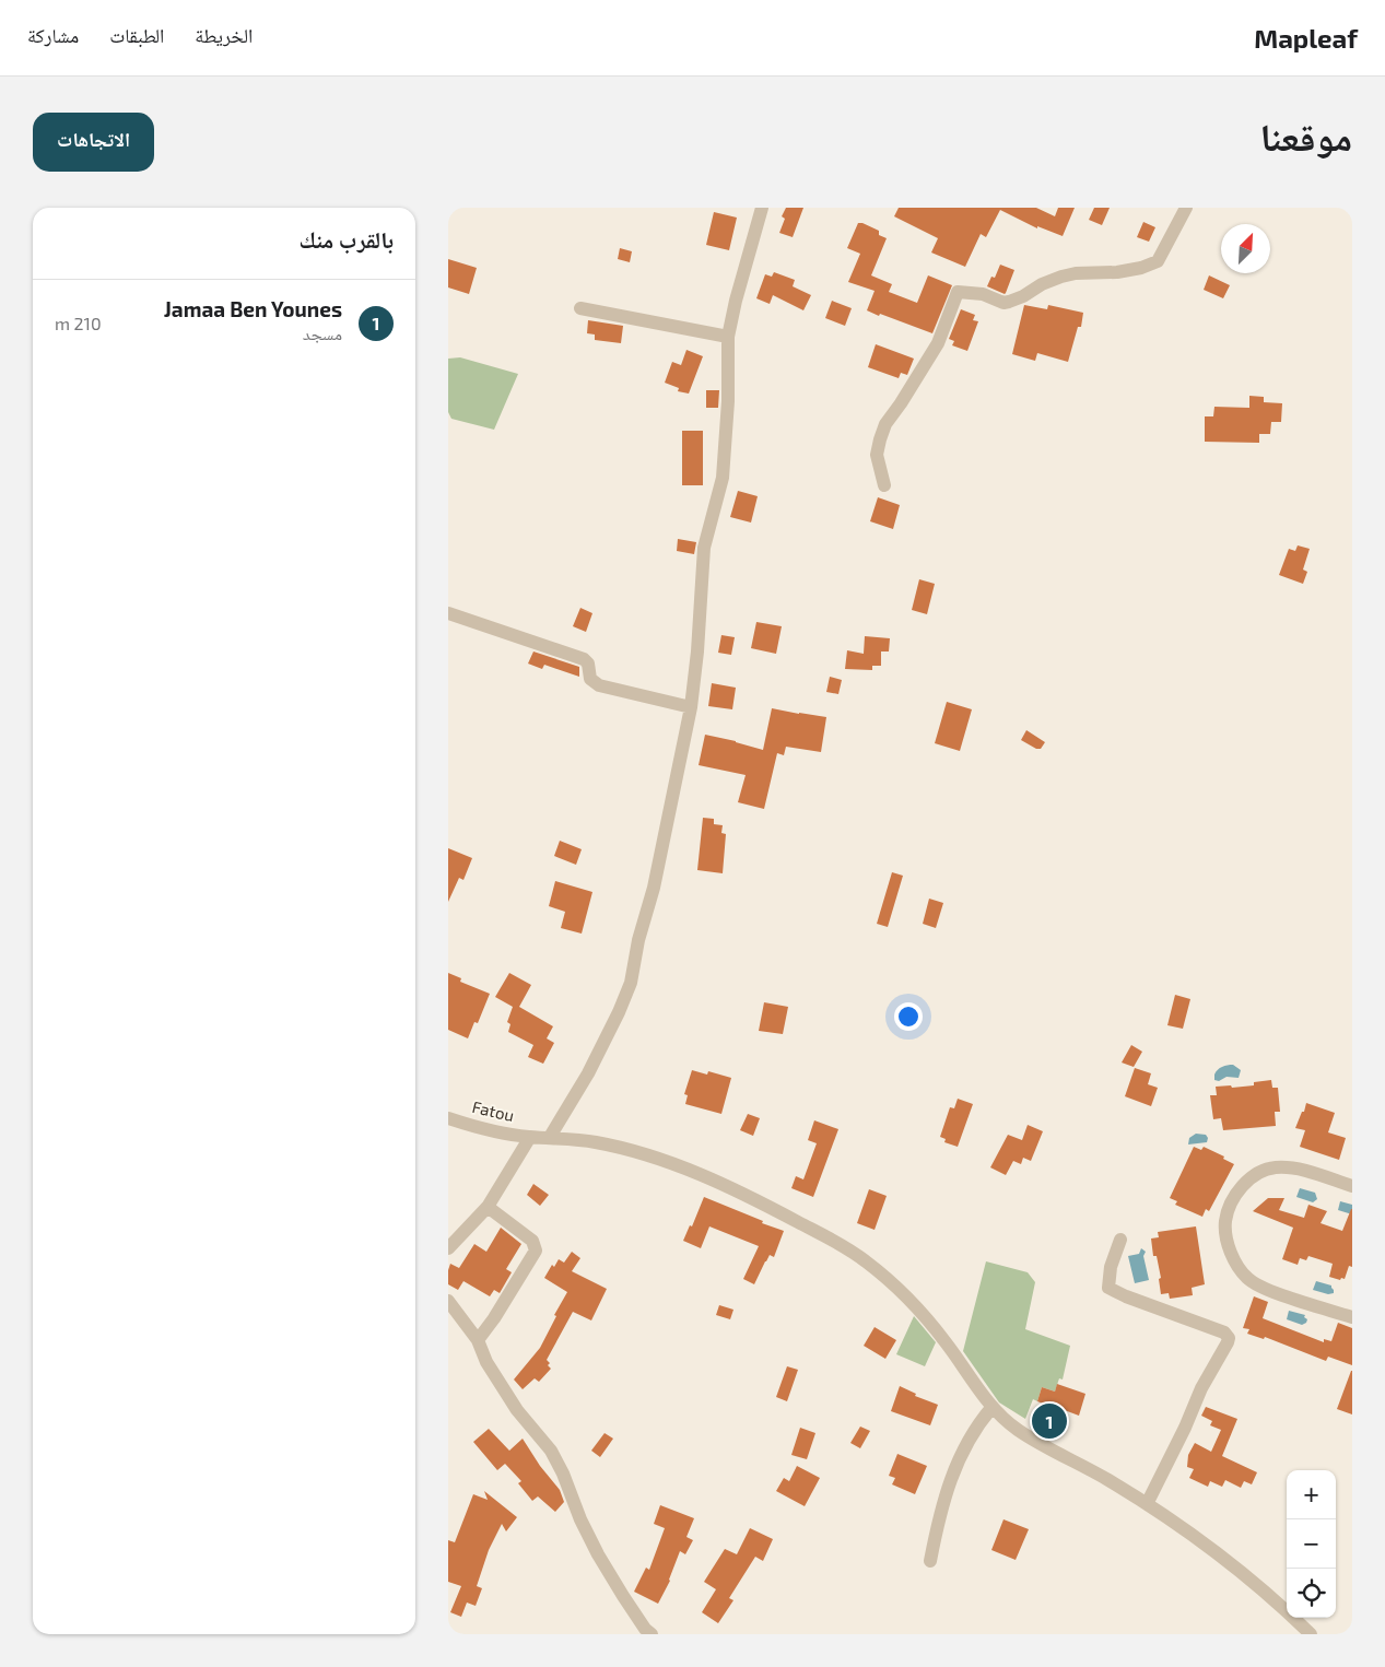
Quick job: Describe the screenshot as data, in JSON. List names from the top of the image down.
{
  "streets": {
    "street": ["Fatou"]
  },
  "north": "top right",
  "page": {
    "header": "Mapleaf",
    "nav": ["الخريطة", "الطبقات", "مشاركة"],
    "title": "موقعنا",
    "buttons": "الاتجاهات",
    "heading": "بالقرب منك",
    "list": [
      {
        "mark": "1",
        "name": "Jamaa Ben Younes",
        "note": "مسجد",
        "value": "210 m"
      }
    ],
    "pins": "1",
    "map_buttons": ["+", "−"]
  }
}
